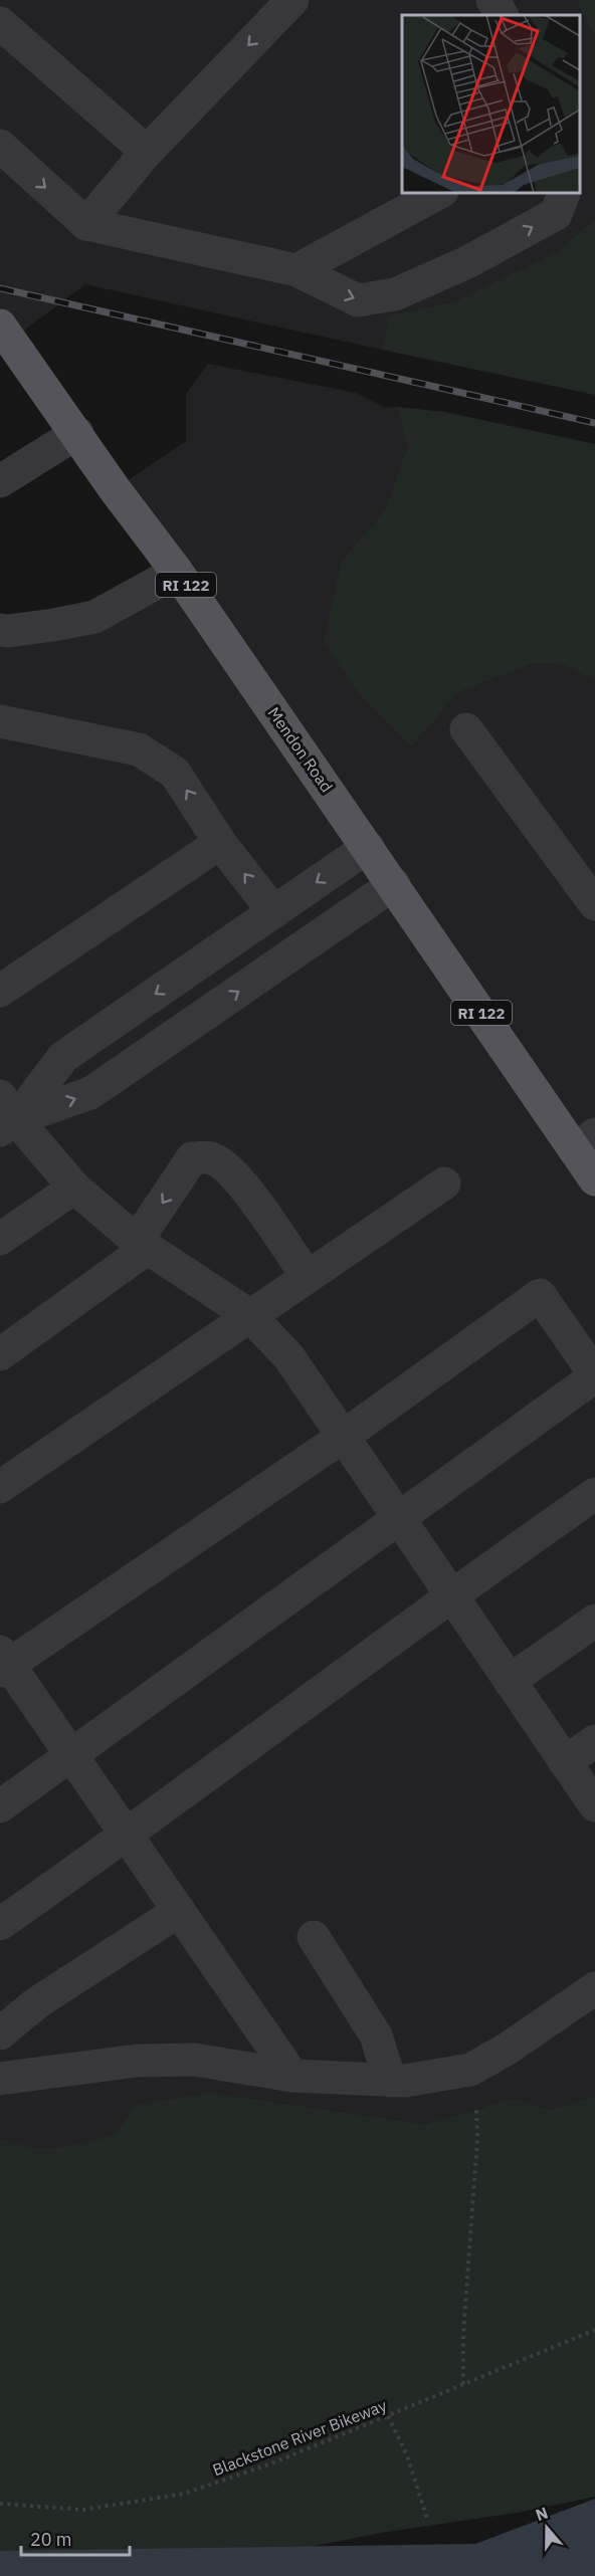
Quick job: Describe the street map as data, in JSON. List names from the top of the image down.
{
  "streets": {
    "main road": ["RI 122", "Mendon Road"],
    "path": ["Blackstone River Bikeway"]
  },
  "scale_bar": "20 m",
  "north": "top"
}
